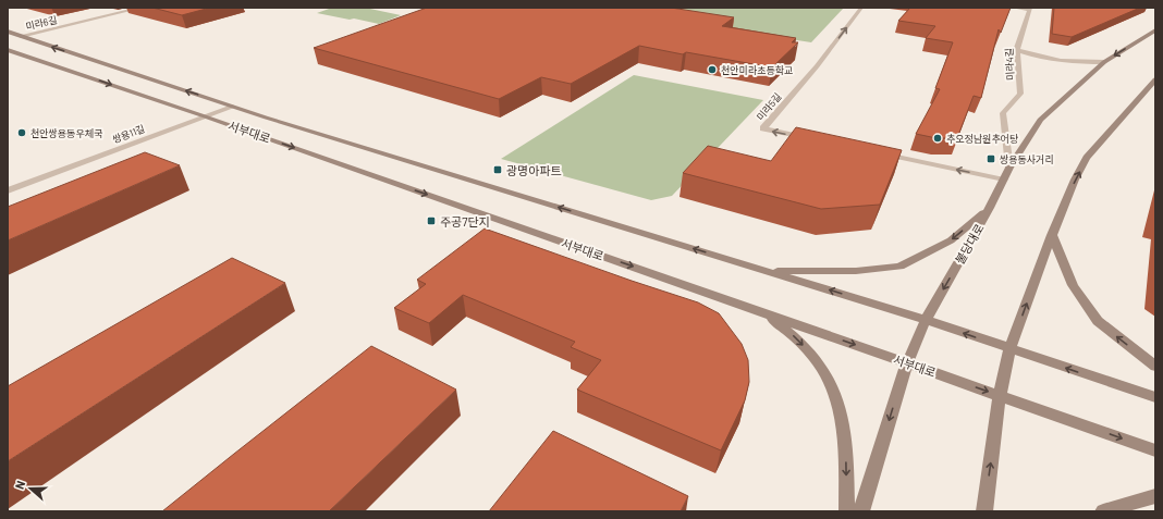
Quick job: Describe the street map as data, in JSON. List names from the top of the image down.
{
  "streets": {
    "main road": ["서부대로", "불당대로"],
    "street": [
      "미라6길",
      "미라4길",
      "미라5길",
      "쌍용11길"
    ]
  },
  "crossings": [
    ["미라6길", "서부대로"],
    ["미라4길", "불당대로"],
    ["서부대로", "쌍용11길"],
    ["서부대로", "불당대로"]
  ],
  "places": {
    "other": ["천안미라초등학교", "천안쌍용동우체국", "추오정남원추어탕"],
    "transit": ["쌍용동사거리", "광명아파트", "주공7단지"]
  },
  "north": "left"
}
